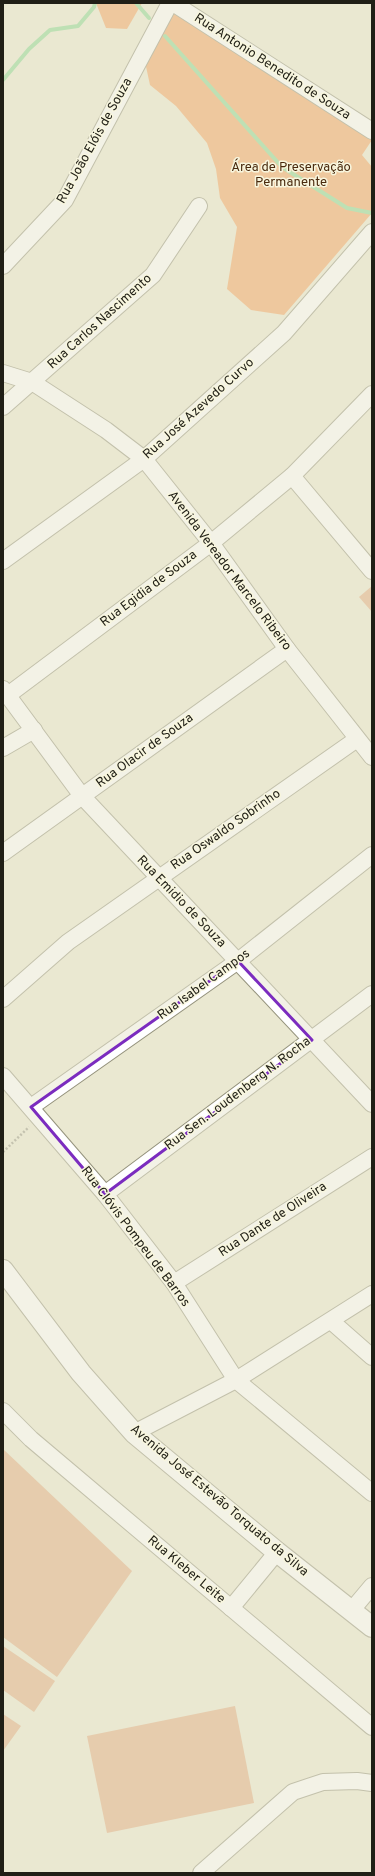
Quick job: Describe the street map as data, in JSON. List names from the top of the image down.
{
  "streets": {
    "main road": ["Avenida José Estevão Torquato da Silva"],
    "street": [
      "Rua Antonio Benedito de Souza",
      "Rua João Elóis de Souza",
      "Rua Carlos Nascimento",
      "Rua José Azevedo Curvo",
      "Avenida Vereador Marcelo Ribeiro",
      "Rua Egidia de Souza",
      "Rua Olacir de Souza",
      "Rua Oswaldo Sobrinho",
      "Rua Emidio de Souza",
      "Rua Isabel Campos",
      "Rua Sen. Loudenberg N. Rocha",
      "Rua Dante de Oliveira",
      "Rua Clóvis Pompeu de Barros",
      "Rua Kleber Leite"
    ]
  },
  "crossings": [
    ["Rua Antonio Benedito de Souza", "Rua João Elóis de Souza"],
    ["Rua Carlos Nascimento", "Avenida Vereador Marcelo Ribeiro"],
    ["Rua José Azevedo Curvo", "Avenida Vereador Marcelo Ribeiro"],
    ["Avenida Vereador Marcelo Ribeiro", "Rua Egidia de Souza"],
    ["Avenida Vereador Marcelo Ribeiro", "Rua Olacir de Souza"],
    ["Avenida Vereador Marcelo Ribeiro", "Rua Oswaldo Sobrinho"],
    ["Rua Egidia de Souza", "Rua Emidio de Souza"],
    ["Rua Olacir de Souza", "Rua Emidio de Souza"],
    ["Rua Oswaldo Sobrinho", "Rua Emidio de Souza"],
    ["Rua Emidio de Souza", "Rua Isabel Campos"],
    ["Rua Emidio de Souza", "Rua Sen. Loudenberg N. Rocha"],
    ["Rua Isabel Campos", "Rua Clóvis Pompeu de Barros"],
    ["Rua Sen. Loudenberg N. Rocha", "Rua Clóvis Pompeu de Barros"],
    ["Rua Dante de Oliveira", "Rua Clóvis Pompeu de Barros"]
  ],
  "parks": ["Área de Preservação Permanente"]
}
